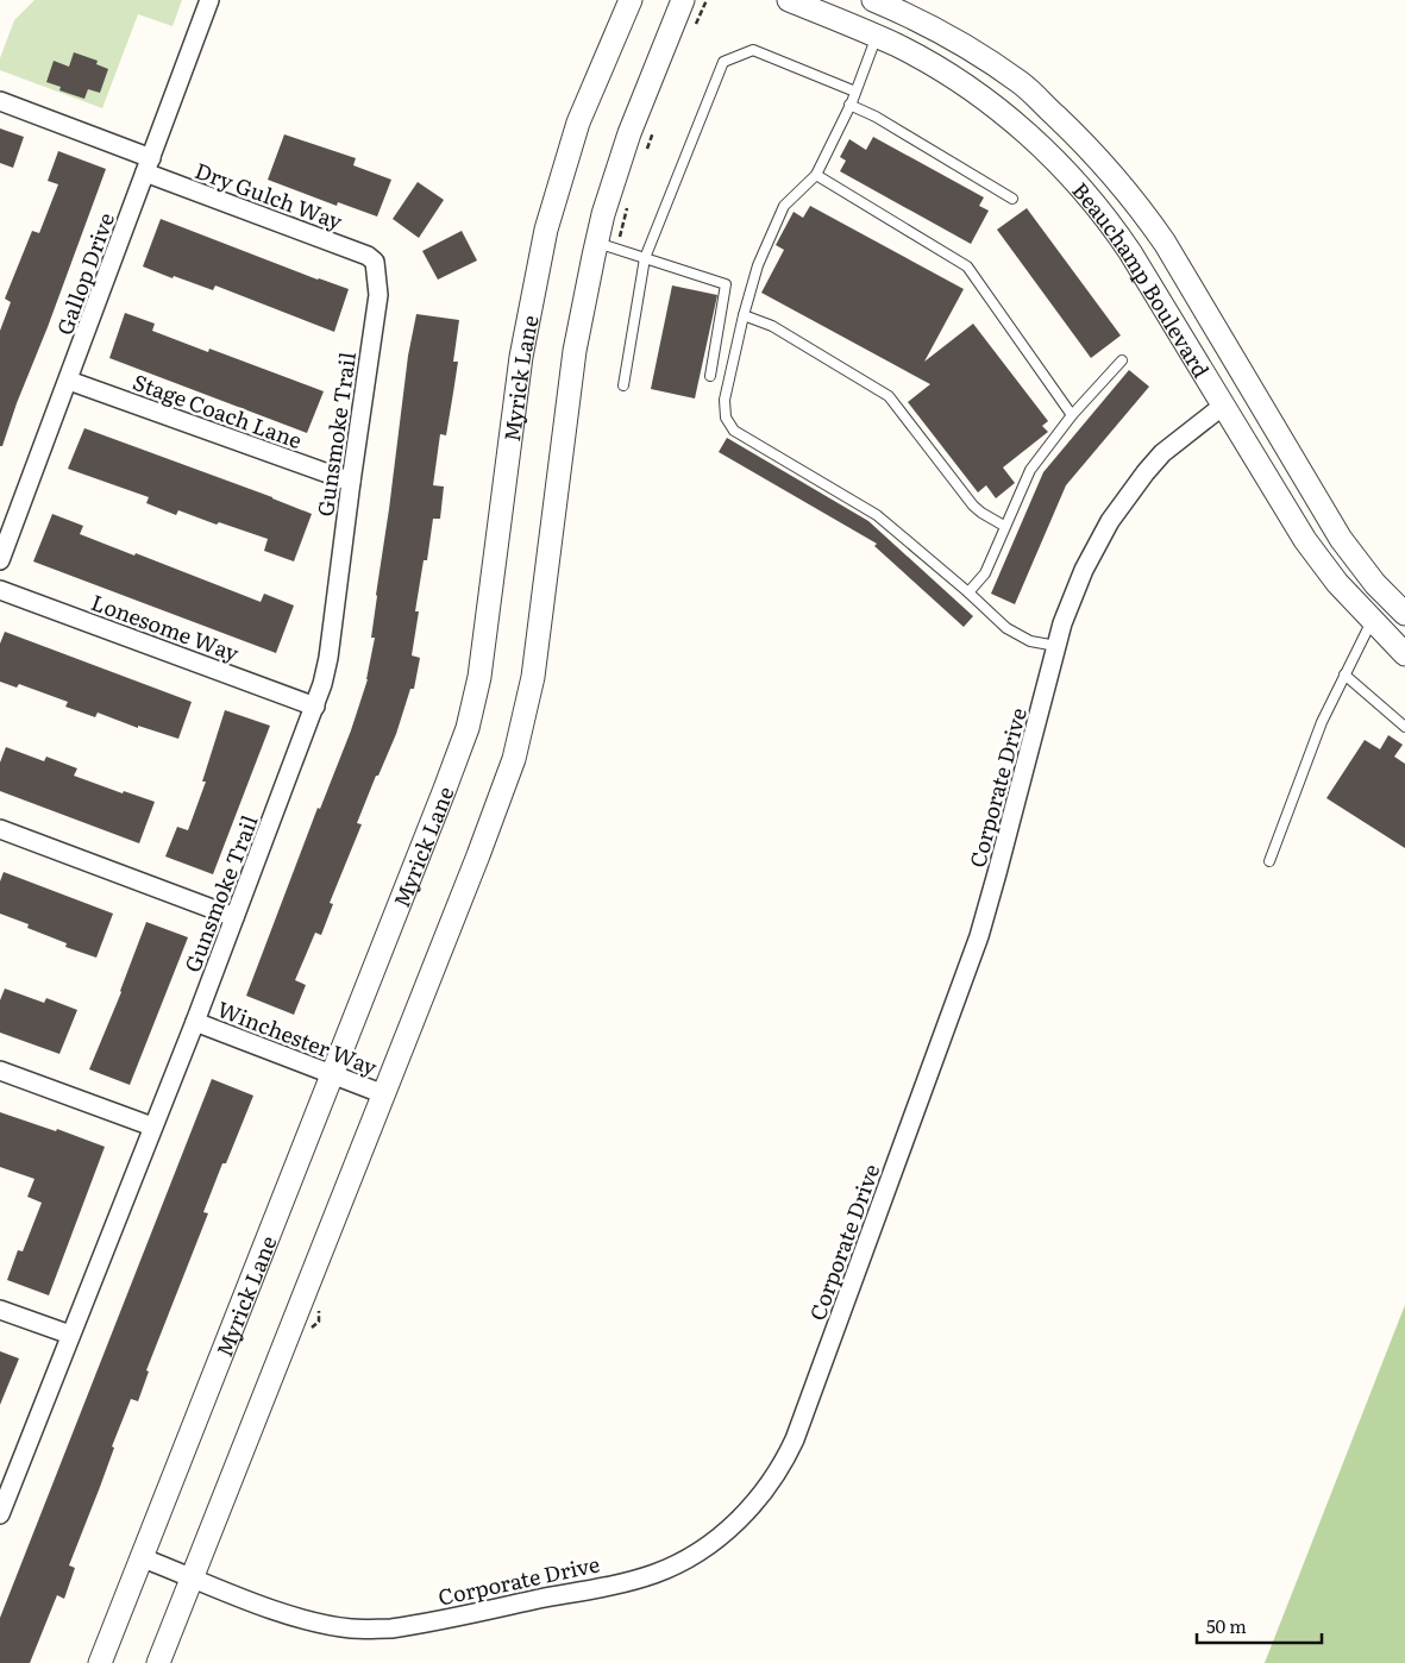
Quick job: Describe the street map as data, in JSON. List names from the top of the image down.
{
  "streets": {
    "street": [
      "Dry Gulch Way",
      "Gallop Drive",
      "Beauchamp Boulevard",
      "Myrick Lane",
      "Stage Coach Lane",
      "Gunsmoke Trail",
      "Lonesome Way",
      "Corporate Drive",
      "Winchester Way"
    ]
  },
  "crossings": [
    ["Dry Gulch Way", "Gallop Drive"],
    ["Dry Gulch Way", "Gunsmoke Trail"],
    ["Gallop Drive", "Stage Coach Lane"],
    ["Beauchamp Boulevard", "Corporate Drive"],
    ["Myrick Lane", "Corporate Drive"],
    ["Myrick Lane", "Winchester Way"],
    ["Stage Coach Lane", "Gunsmoke Trail"],
    ["Gunsmoke Trail", "Lonesome Way"],
    ["Gunsmoke Trail", "Winchester Way"]
  ],
  "scale_bar": "50 m"
}
